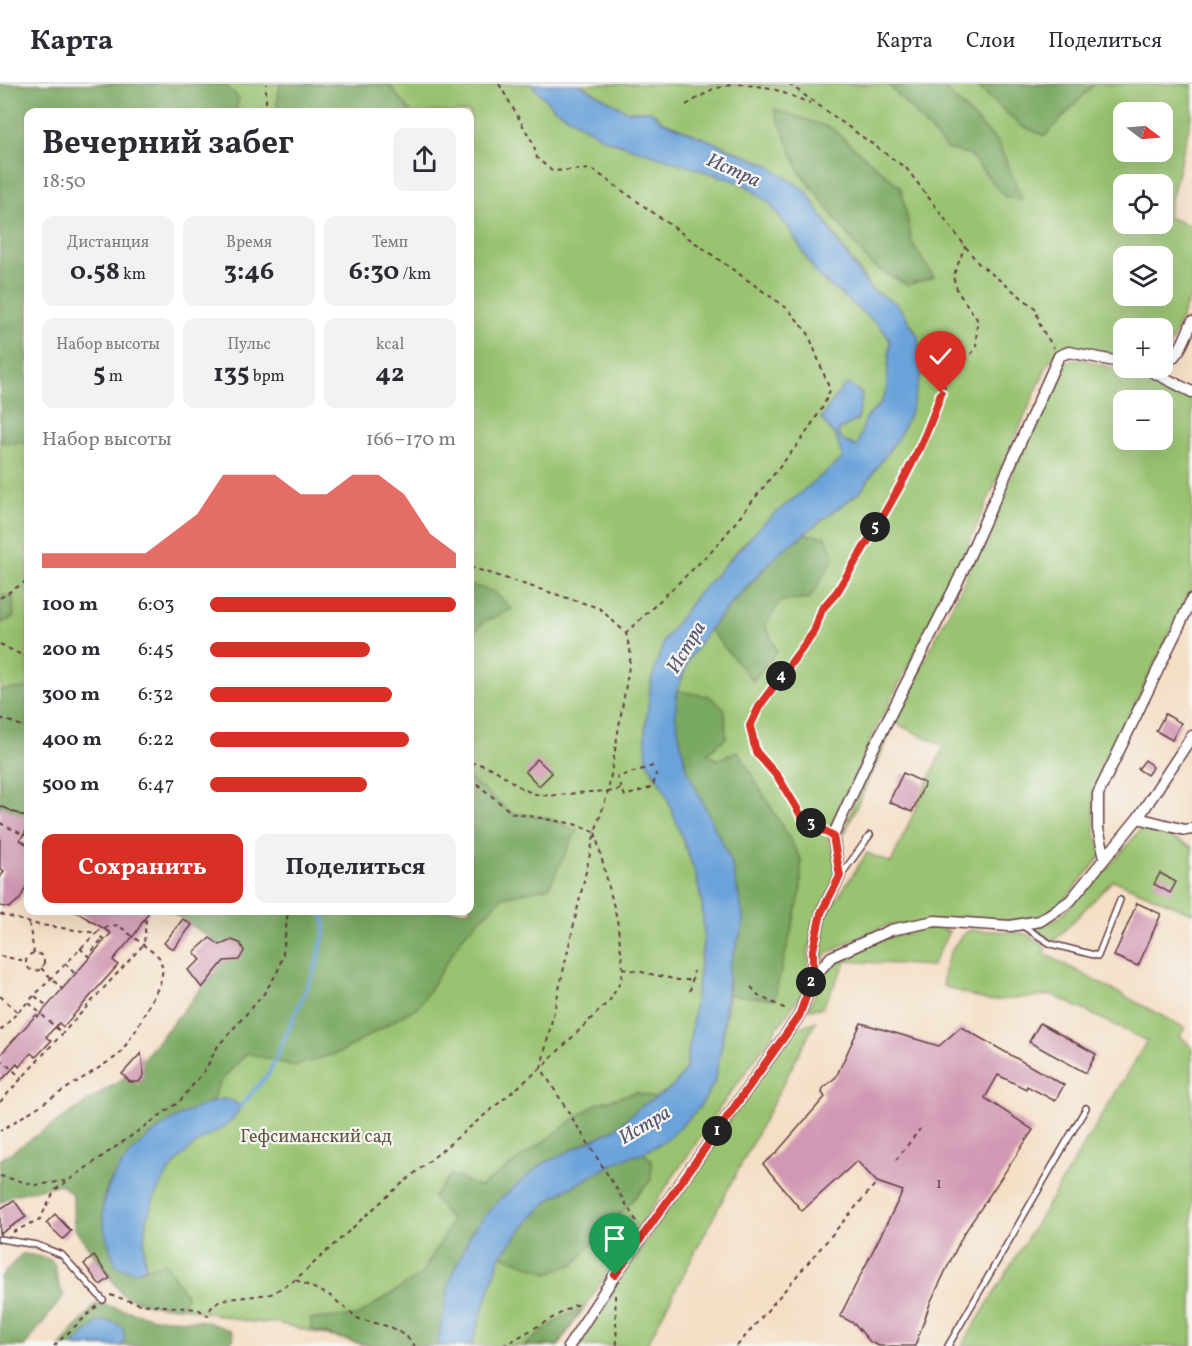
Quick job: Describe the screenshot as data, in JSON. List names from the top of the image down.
{
  "water": ["Истра"],
  "parks": ["Гефсиманский сад"],
  "house_numbers": ["1"],
  "north": "right",
  "page": {
    "header": "Карта",
    "nav": ["Карта", "Слои", "Поделиться"],
    "map_buttons": ["+", "−"],
    "heading": ["Вечерний забег", "18:50"],
    "stats": [
      ["Дистанция", "0.58 km"],
      ["Время", "3:46"],
      ["Темп", "6:30 /km"],
      ["Набор высоты", "5 m"],
      ["Пульс", "135 bpm"],
      ["kcal", "42"]
    ],
    "chart": ["Набор высоты", "166–170 m"],
    "pins": [
      "5",
      "4",
      "3",
      "2",
      "1"
    ],
    "list": [
      {
        "name": "100 m",
        "note": "6:03"
      },
      {
        "name": "200 m",
        "note": "6:45"
      },
      {
        "name": "300 m",
        "note": "6:32"
      },
      {
        "name": "400 m",
        "note": "6:22"
      },
      {
        "name": "500 m",
        "note": "6:47"
      }
    ],
    "buttons": ["Сохранить", "Поделиться"]
  }
}
